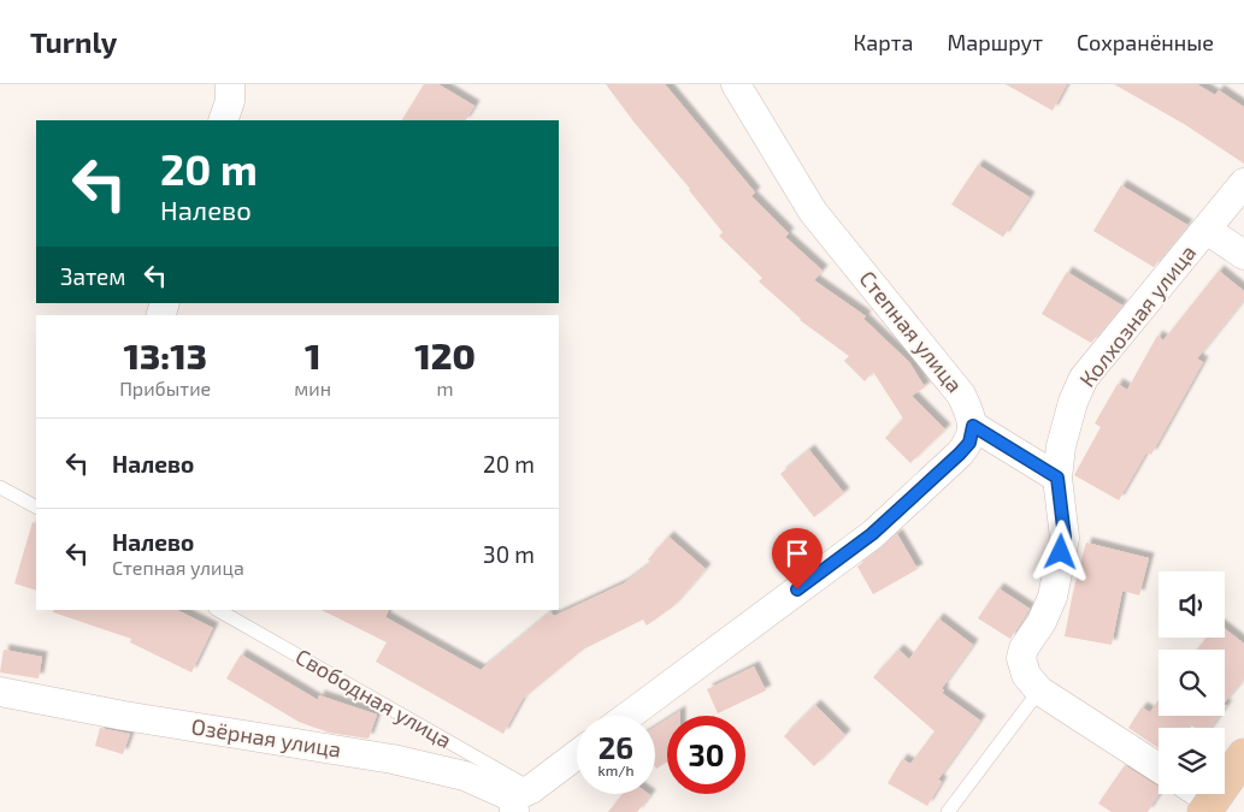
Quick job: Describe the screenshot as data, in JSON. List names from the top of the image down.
{
  "streets": {
    "street": ["Колхозная улица", "Степная улица", "Озёрная улица"],
    "lane": ["Свободная улица"]
  },
  "crossings": [
    ["Свободная улица", "Озёрная улица"]
  ],
  "page": {
    "header": "Turnly",
    "nav": ["Карта", "Маршрут", "Сохранённые"],
    "turn": ["20 m", "Налево"],
    "then": "Затем",
    "eta": [
      "13:13",
      "Прибытие",
      "1",
      "мин",
      "120",
      "m"
    ],
    "list": [
      {
        "name": "Налево",
        "value": "20 m"
      },
      {
        "name": "Налево",
        "note": "Степная улица",
        "value": "30 m"
      }
    ],
    "speed": "26 km/h",
    "limit": "30"
  }
}
